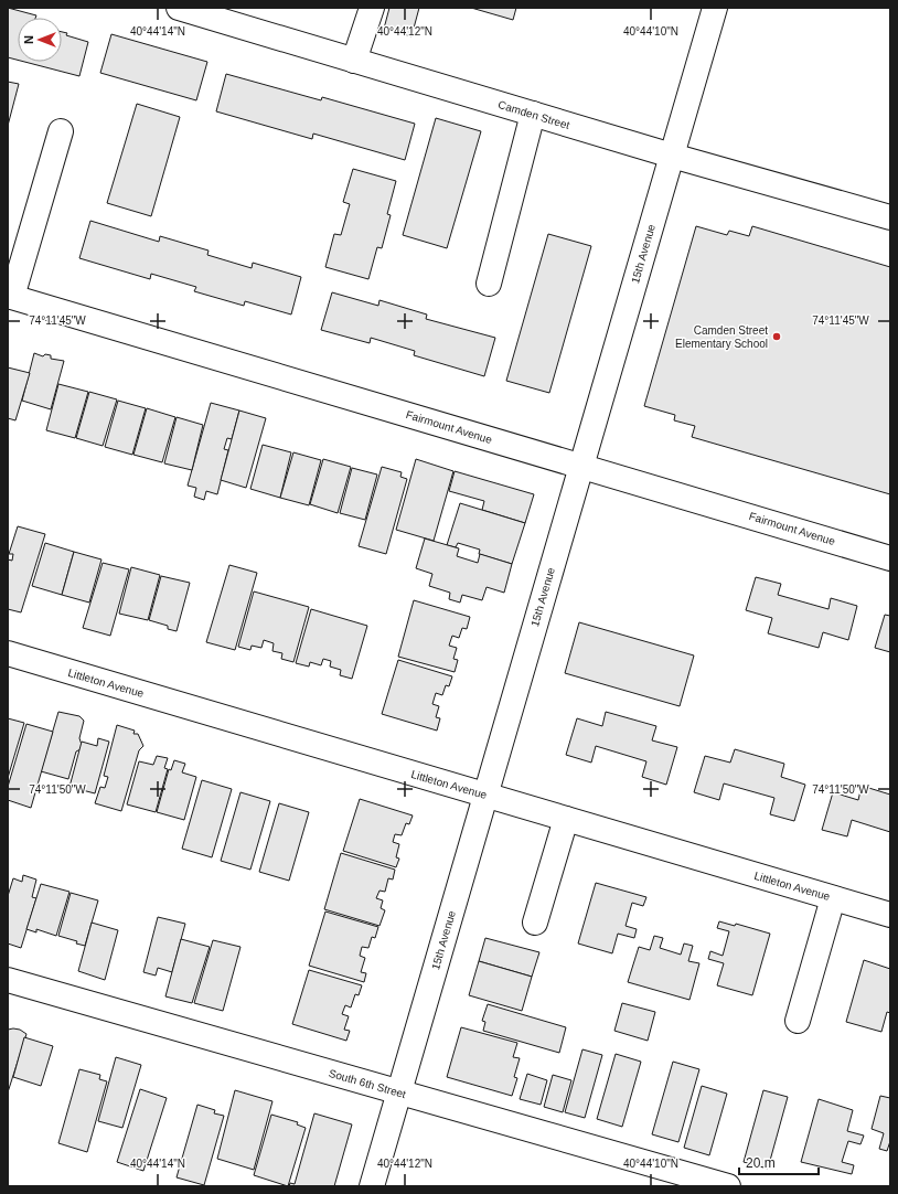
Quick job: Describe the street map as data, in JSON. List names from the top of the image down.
{
  "streets": {
    "street": [
      "Camden Street",
      "15th Avenue",
      "Fairmount Avenue",
      "Littleton Avenue",
      "South 6th Street"
    ]
  },
  "crossings": [
    ["Camden Street", "15th Avenue"],
    ["15th Avenue", "Fairmount Avenue"],
    ["15th Avenue", "Littleton Avenue"],
    ["15th Avenue", "South 6th Street"]
  ],
  "places": ["Camden Street Elementary School"],
  "scale_bar": "20 m",
  "north": "left",
  "coordinates": [
    "40°44'14\"N",
    "40°44'12\"N",
    "40°44'10\"N",
    "74°11'45\"W",
    "74°11'50\"W"
  ]
}
